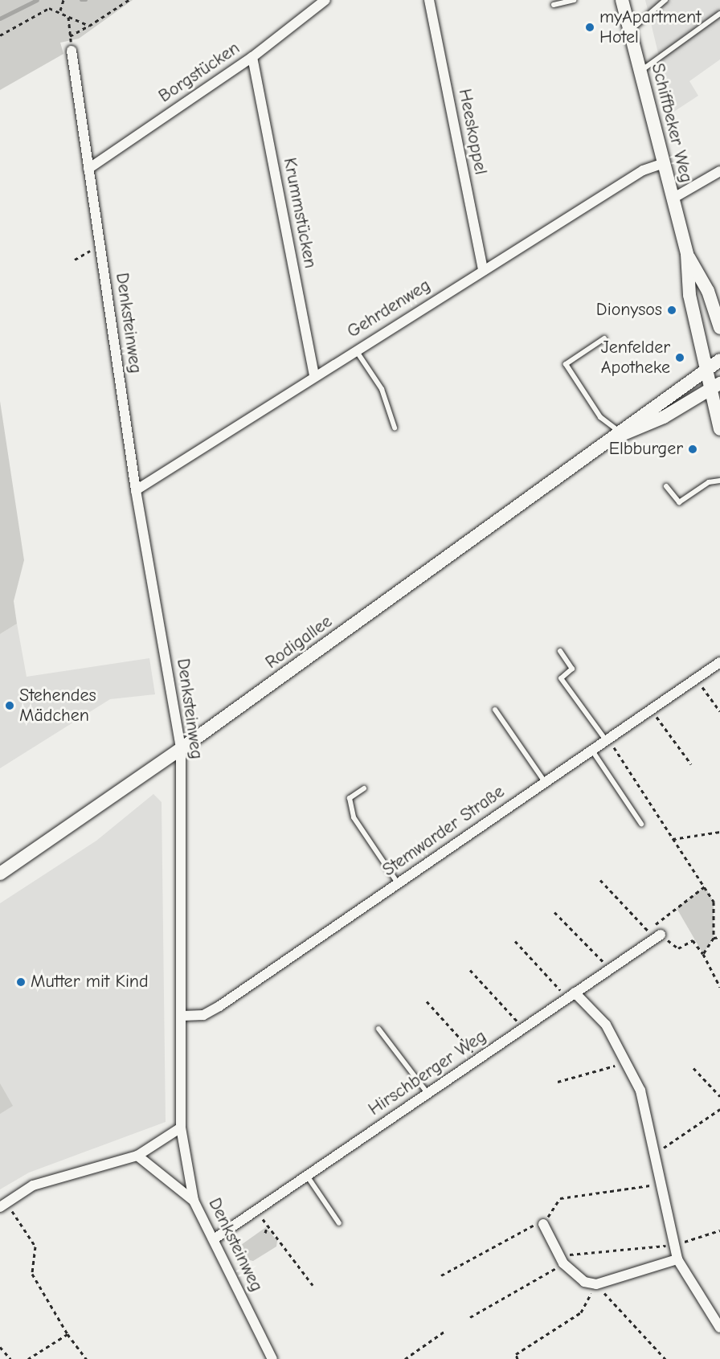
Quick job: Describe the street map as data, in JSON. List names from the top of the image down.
{
  "streets": {
    "main road": ["Schiffbeker Weg", "Rodigallee"],
    "street": [
      "Borgstücken",
      "Heeskoppel",
      "Krummstücken",
      "Gehrdenweg",
      "Denksteinweg",
      "Stemwarder Straße",
      "Hirschberger Weg"
    ]
  },
  "crossings": [
    ["Borgstücken", "Krummstücken"],
    ["Borgstücken", "Denksteinweg"],
    ["Schiffbeker Weg", "Gehrdenweg"],
    ["Schiffbeker Weg", "Rodigallee"],
    ["Heeskoppel", "Gehrdenweg"],
    ["Krummstücken", "Gehrdenweg"],
    ["Gehrdenweg", "Denksteinweg"],
    ["Denksteinweg", "Rodigallee"],
    ["Denksteinweg", "Stemwarder Straße"],
    ["Denksteinweg", "Hirschberger Weg"]
  ],
  "places": [
    "myApartment Hotel",
    "Dionysos",
    "Jenfelder Apotheke",
    "Elbburger",
    "Stehendes Mädchen",
    "Mutter mit Kind"
  ]
}
